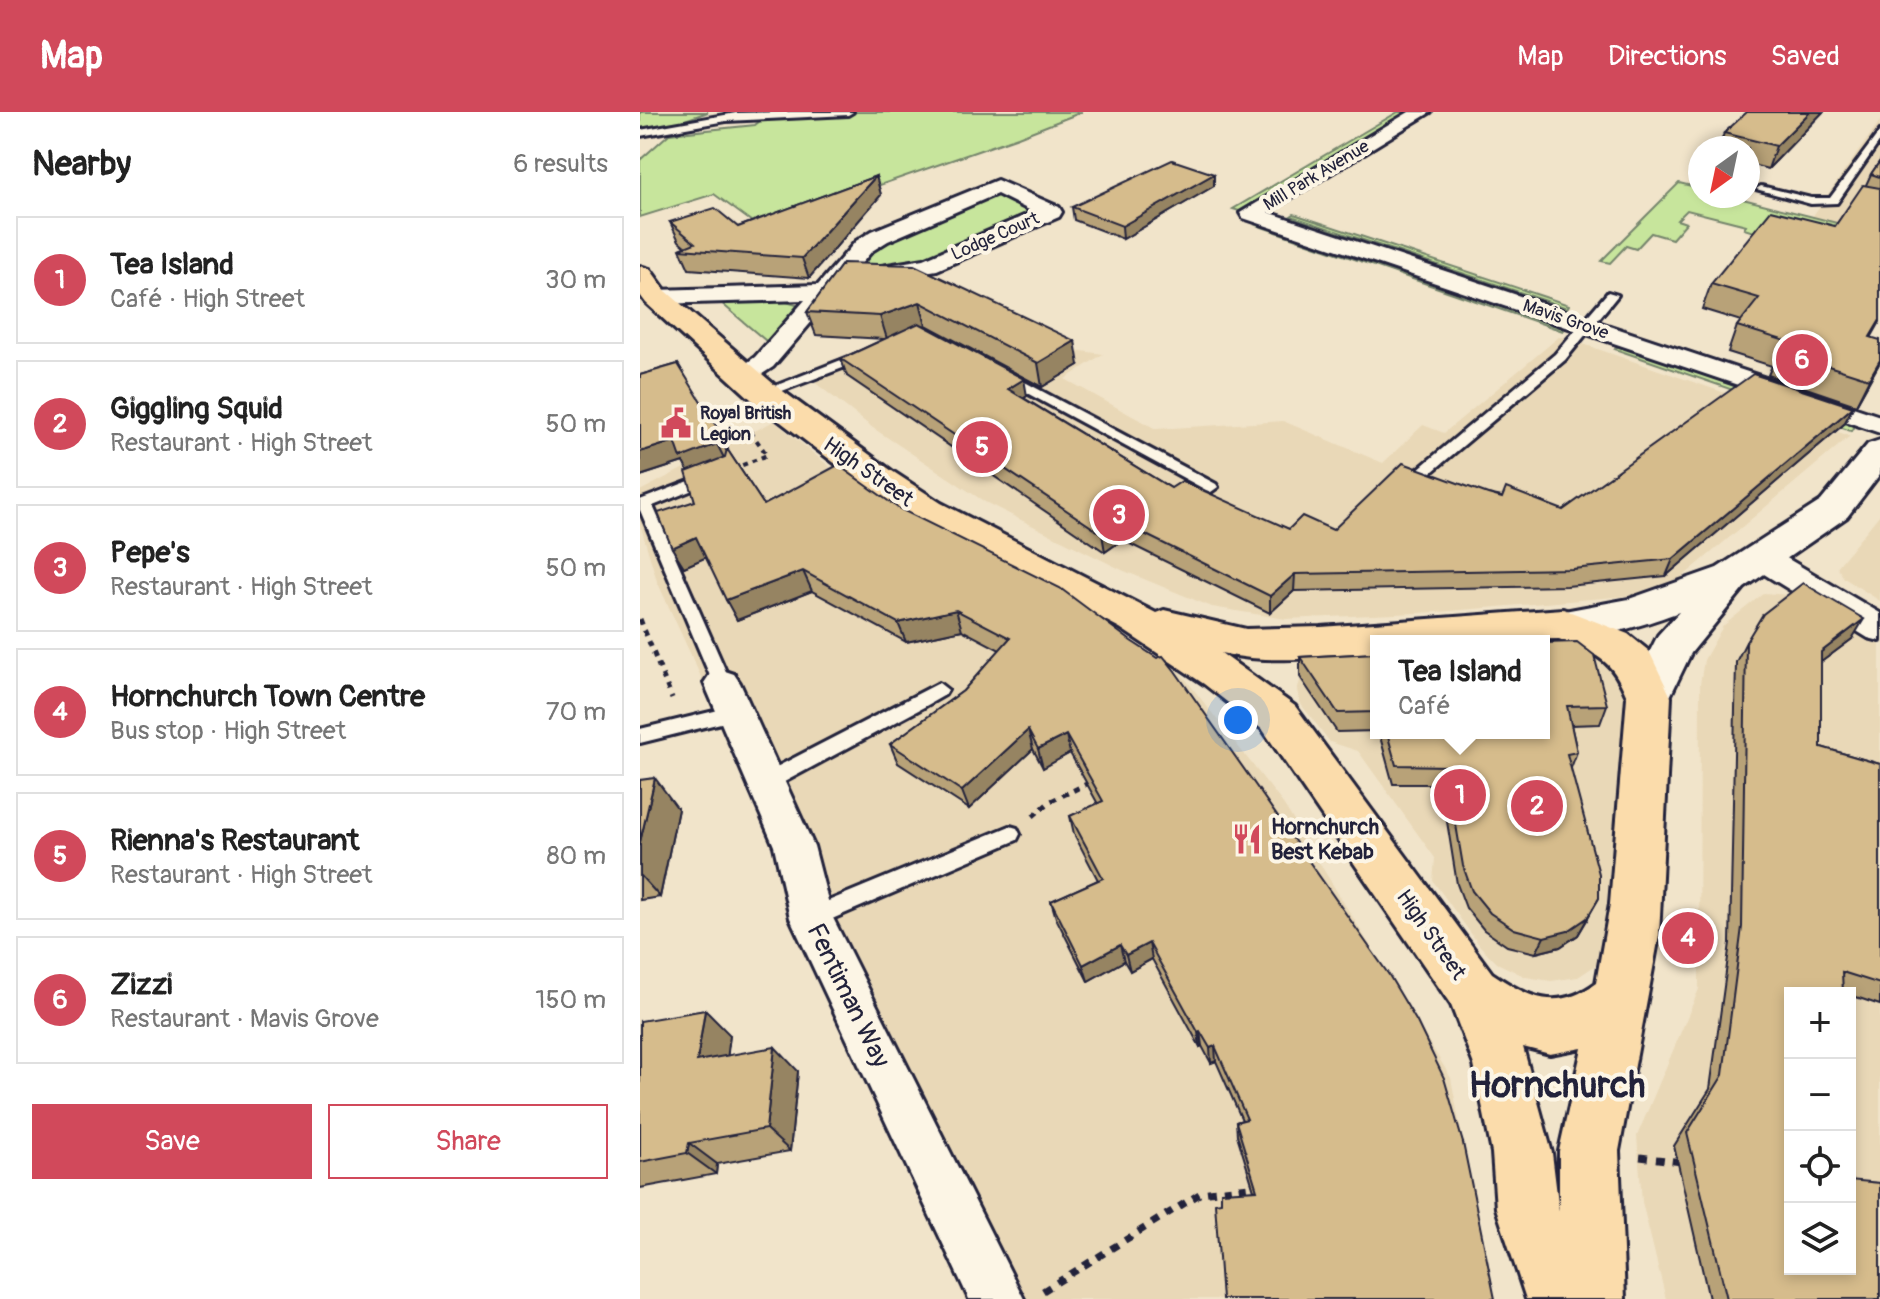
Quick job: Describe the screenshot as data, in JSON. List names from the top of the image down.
{
  "streets": {
    "main road": ["High Street"],
    "street": [
      "Mill Park Avenue",
      "Lodge Court",
      "Mavis Grove",
      "Fentiman Way"
    ]
  },
  "crossings": [
    ["Mill Park Avenue", "Mavis Grove"],
    ["Lodge Court", "High Street"]
  ],
  "districts": ["Hornchurch"],
  "places": {
    "public building": ["Royal British Legion"],
    "restaurant": ["Hornchurch Best Kebab"]
  },
  "north": "bottom left",
  "page": {
    "header": "Map",
    "nav": ["Map", "Directions", "Saved"],
    "heading": ["Nearby", "6 results"],
    "list": [
      {
        "mark": "1",
        "name": "Tea Island",
        "note": "Café · High Street",
        "value": "30 m"
      },
      {
        "mark": "2",
        "name": "Giggling Squid",
        "note": "Restaurant · High Street",
        "value": "50 m"
      },
      {
        "mark": "3",
        "name": "Pepe's",
        "note": "Restaurant · High Street",
        "value": "50 m"
      },
      {
        "mark": "4",
        "name": "Hornchurch Town Centre",
        "note": "Bus stop · High Street",
        "value": "70 m"
      },
      {
        "mark": "5",
        "name": "Rienna's Restaurant",
        "note": "Restaurant · High Street",
        "value": "80 m"
      },
      {
        "mark": "6",
        "name": "Zizzi",
        "note": "Restaurant · Mavis Grove",
        "value": "150 m"
      }
    ],
    "pins": [
      "6",
      "5",
      "3",
      "1",
      "2",
      "4"
    ],
    "popup": ["Tea Island", "Café"],
    "map_buttons": ["+", "−"],
    "buttons": ["Save", "Share"]
  }
}
